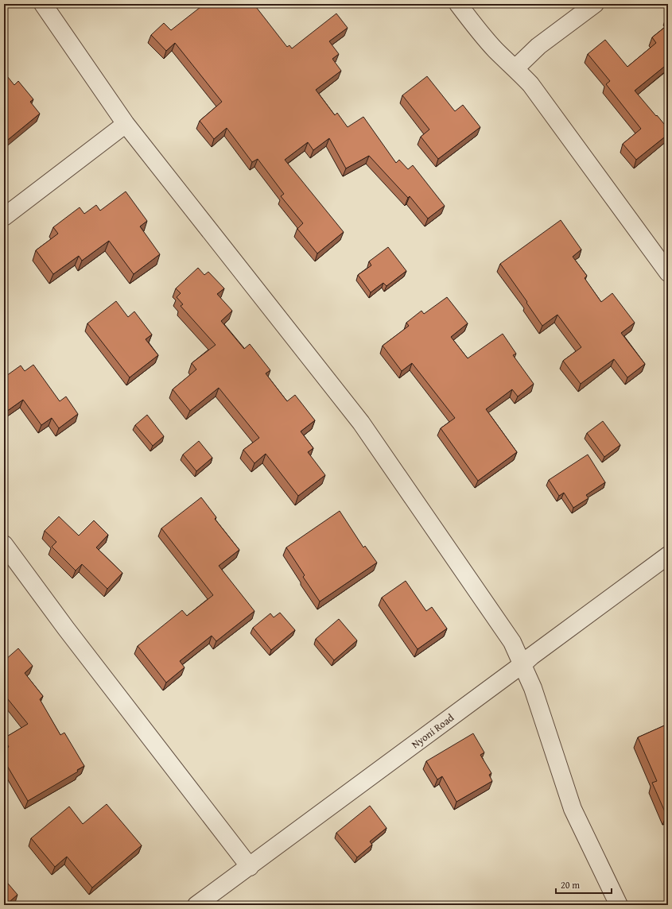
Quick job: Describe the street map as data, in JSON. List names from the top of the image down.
{
  "streets": {
    "street": ["Nyoni Road"]
  },
  "scale_bar": "20 m"
}
